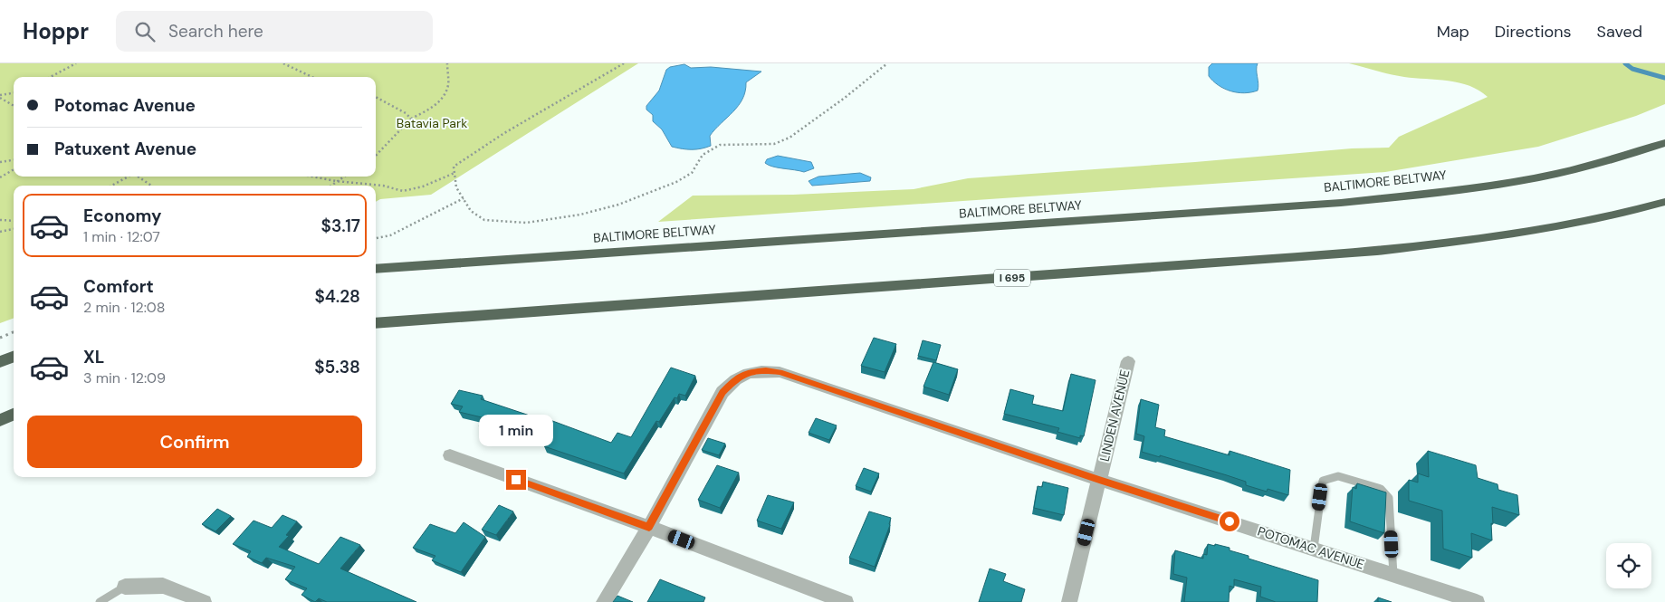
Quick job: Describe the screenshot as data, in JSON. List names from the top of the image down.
{
  "streets": {
    "highway": ["BALTIMORE BELTWAY", "I 695"],
    "street": ["LINDEN AVENUE", "POTOMAC AVENUE"]
  },
  "crossings": [
    ["LINDEN AVENUE", "POTOMAC AVENUE"]
  ],
  "parks": ["Batavia Park"],
  "page": {
    "header": "Hoppr",
    "search": "Search here",
    "nav": ["Map", "Directions", "Saved"],
    "banner": ["Potomac Avenue", "Patuxent Avenue"],
    "list": [
      {
        "name": "Economy",
        "note": "1 min · 12:07",
        "value": "$3.17"
      },
      {
        "name": "Comfort",
        "note": "2 min · 12:08",
        "value": "$4.28"
      },
      {
        "name": "XL",
        "note": "3 min · 12:09",
        "value": "$5.38"
      }
    ],
    "buttons": "Confirm",
    "bubble": "1 min"
  }
}
